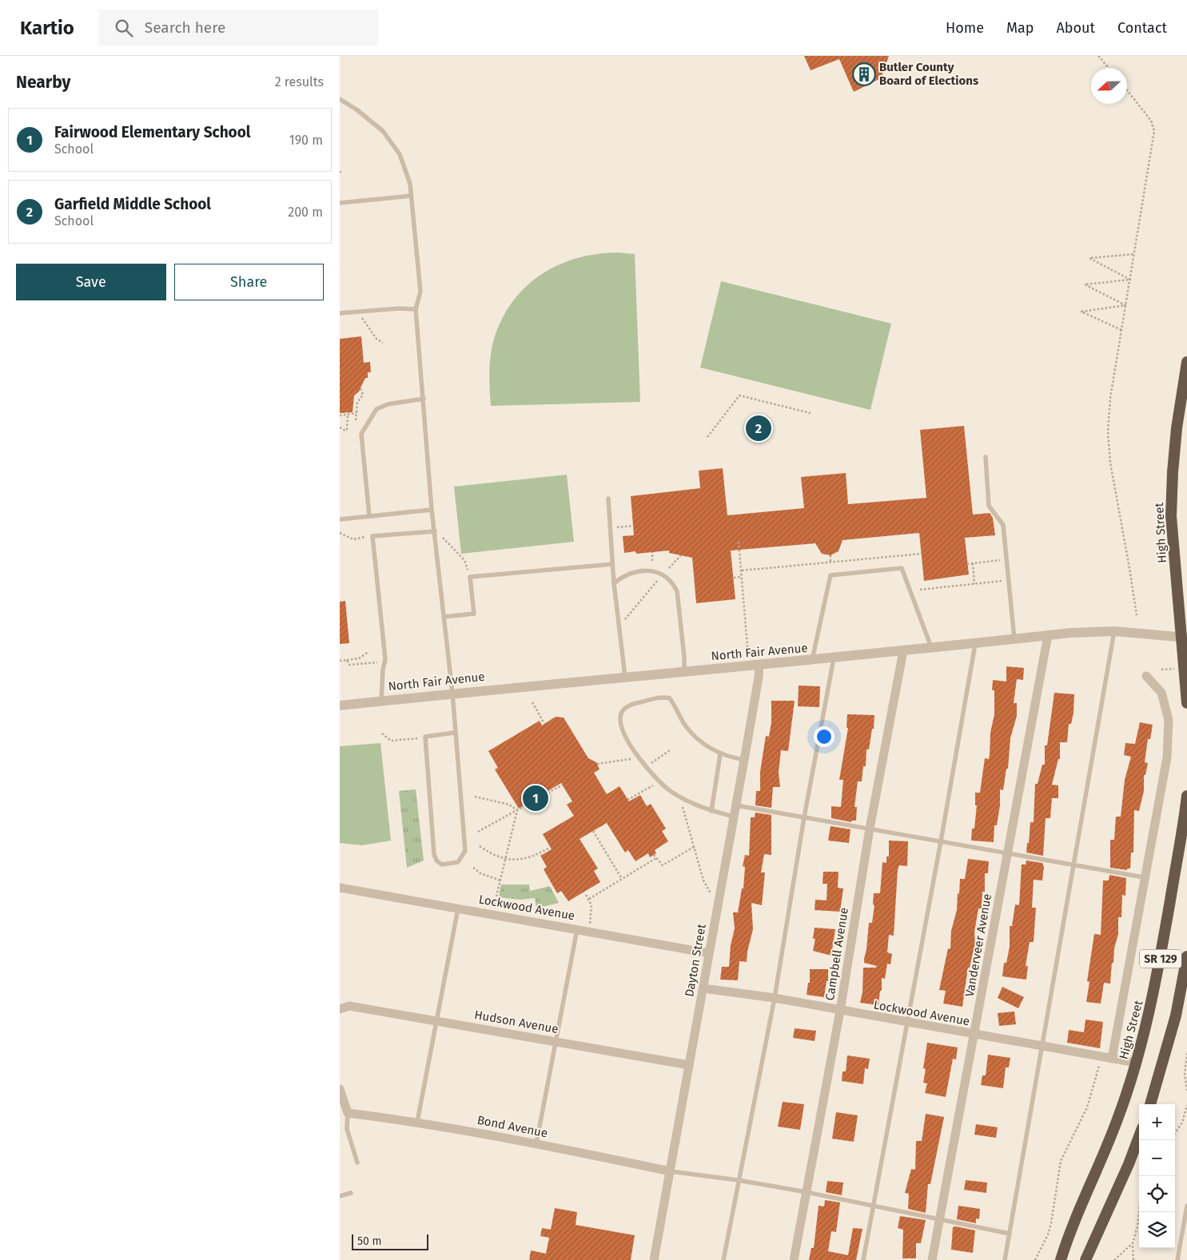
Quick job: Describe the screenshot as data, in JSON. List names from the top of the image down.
{
  "streets": {
    "highway": ["High Street", "SR 129"],
    "street": [
      "North Fair Avenue",
      "Lockwood Avenue",
      "Vanderveer Avenue",
      "Campbell Avenue",
      "Dayton Street",
      "Hudson Avenue",
      "Bond Avenue"
    ]
  },
  "crossings": [
    ["High Street", "North Fair Avenue"],
    ["High Street", "Lockwood Avenue"],
    ["North Fair Avenue", "Vanderveer Avenue"],
    ["North Fair Avenue", "Campbell Avenue"],
    ["North Fair Avenue", "Dayton Street"],
    ["Lockwood Avenue", "Vanderveer Avenue"],
    ["Lockwood Avenue", "Campbell Avenue"],
    ["Lockwood Avenue", "Dayton Street"],
    ["Dayton Street", "Hudson Avenue"],
    ["Dayton Street", "Bond Avenue"]
  ],
  "places": {
    "building": ["Butler County Board of Elections"]
  },
  "scale_bar": "50 m",
  "north": "left",
  "page": {
    "header": "Kartio",
    "search": "Search here",
    "nav": [
      "Home",
      "Map",
      "About",
      "Contact"
    ],
    "heading": ["Nearby", "2 results"],
    "list": [
      {
        "mark": "1",
        "name": "Fairwood Elementary School",
        "note": "School",
        "value": "190 m"
      },
      {
        "mark": "2",
        "name": "Garfield Middle School",
        "note": "School",
        "value": "200 m"
      }
    ],
    "buttons": ["Save", "Share"],
    "pins": ["2", "1"],
    "map_buttons": ["+", "−"],
    "scale": "50 m"
  }
}
